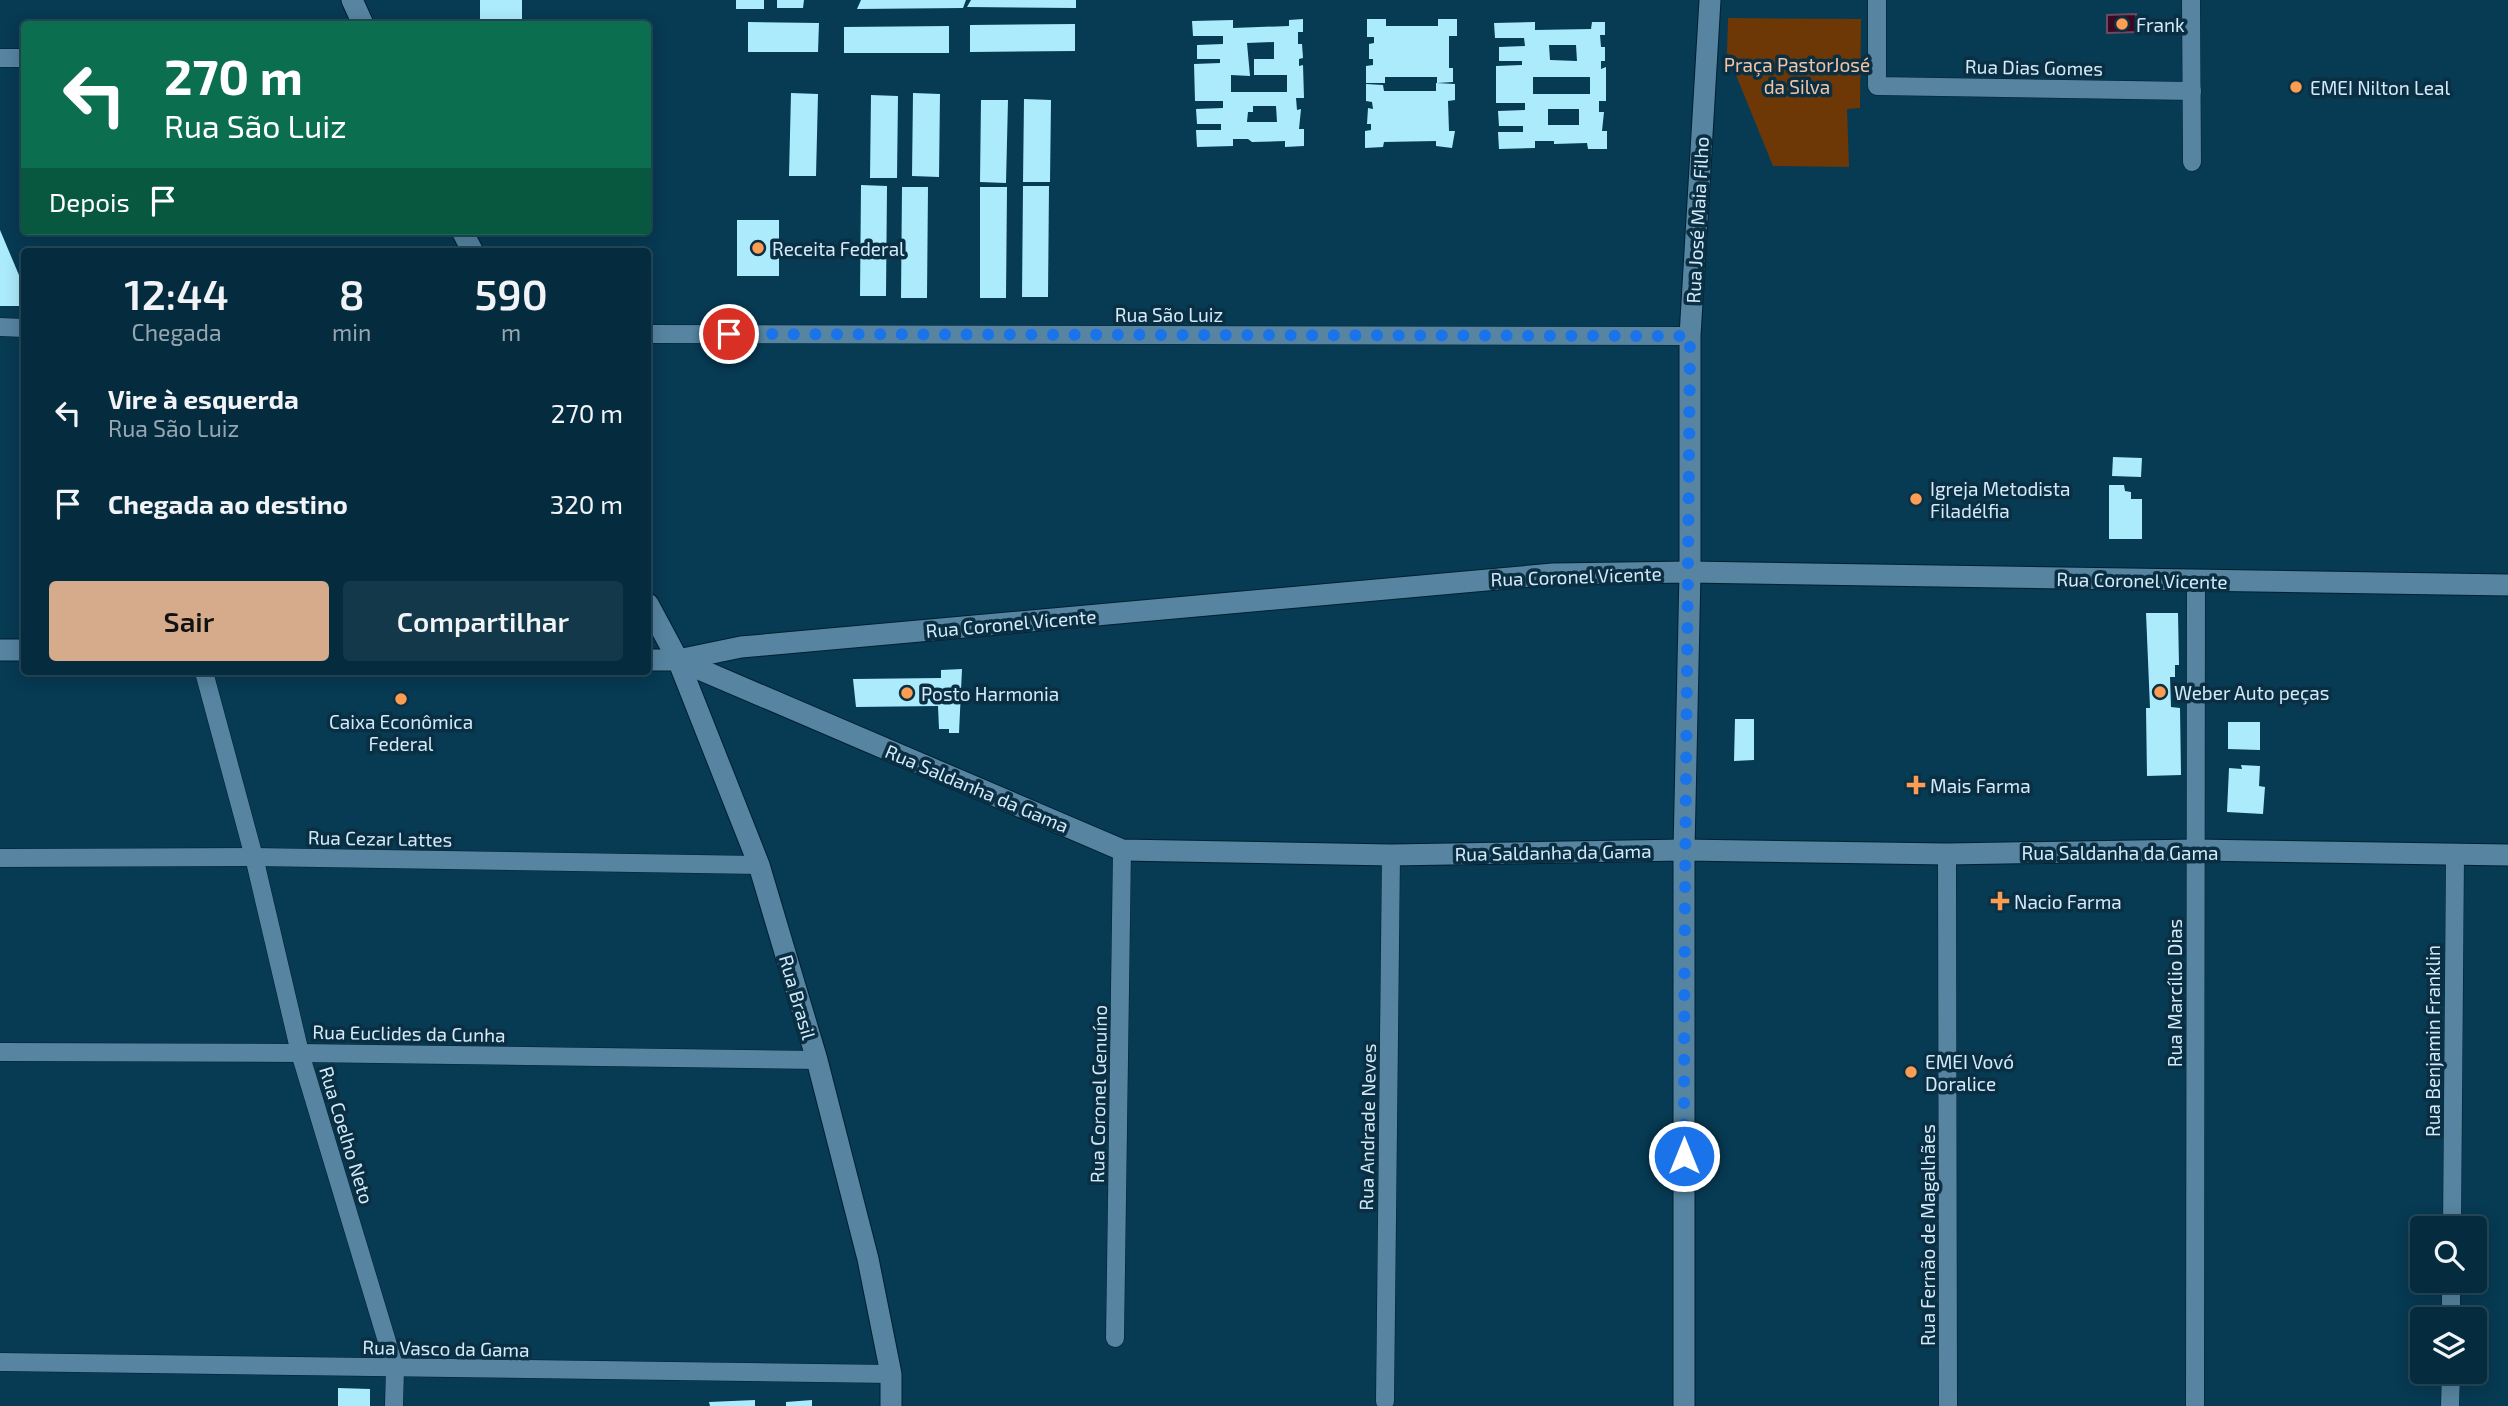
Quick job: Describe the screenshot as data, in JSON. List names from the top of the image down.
{
  "streets": {
    "street": [
      "Rua Dias Gomes",
      "Rua José Maia Filho",
      "Rua São Luiz",
      "Rua Coronel Vicente",
      "Rua Saldanha da Gama",
      "Rua Cezar Lattes",
      "Rua Marcílio Dias",
      "Rua Brasil",
      "Rua Euclides da Cunha",
      "Rua Benjamin Franklin",
      "Rua Coronel Genuíno",
      "Rua Andrade Neves",
      "Rua Coelho Neto",
      "Rua Fernão de Magalhães",
      "Rua Vasco da Gama"
    ]
  },
  "crossings": [
    ["Rua José Maia Filho", "Rua São Luiz"],
    ["Rua José Maia Filho", "Rua Coronel Vicente"],
    ["Rua José Maia Filho", "Rua Saldanha da Gama"],
    ["Rua Coronel Vicente", "Rua Saldanha da Gama"],
    ["Rua Coronel Vicente", "Rua Marcílio Dias"],
    ["Rua Coronel Vicente", "Rua Brasil"],
    ["Rua Saldanha da Gama", "Rua Marcílio Dias"],
    ["Rua Saldanha da Gama", "Rua Brasil"],
    ["Rua Saldanha da Gama", "Rua Benjamin Franklin"],
    ["Rua Saldanha da Gama", "Rua Coronel Genuíno"],
    ["Rua Saldanha da Gama", "Rua Andrade Neves"],
    ["Rua Saldanha da Gama", "Rua Fernão de Magalhães"],
    ["Rua Cezar Lattes", "Rua Brasil"],
    ["Rua Cezar Lattes", "Rua Coelho Neto"],
    ["Rua Brasil", "Rua Euclides da Cunha"],
    ["Rua Brasil", "Rua Vasco da Gama"],
    ["Rua Euclides da Cunha", "Rua Coelho Neto"],
    ["Rua Coelho Neto", "Rua Vasco da Gama"]
  ],
  "parks": ["Praça PastorJosé da Silva"],
  "places": {
    "other": [
      "Frank",
      "EMEI Nilton Leal",
      "Receita Federal",
      "Igreja Metodista Filadélfia",
      "Weber Auto peças",
      "Posto Harmonia",
      "Caixa Econômica Federal",
      "EMEI Vovó Doralice"
    ],
    "health": ["Mais Farma", "Nacio Farma"]
  },
  "page": {
    "turn": ["270 m", "Rua São Luiz"],
    "then": "Depois",
    "eta": [
      "12:44",
      "Chegada",
      "8",
      "min",
      "590",
      "m"
    ],
    "list": [
      {
        "name": "Vire à esquerda",
        "note": "Rua São Luiz",
        "value": "270 m"
      },
      {
        "name": "Chegada ao destino",
        "value": "320 m"
      }
    ],
    "buttons": ["Sair", "Compartilhar"]
  }
}
